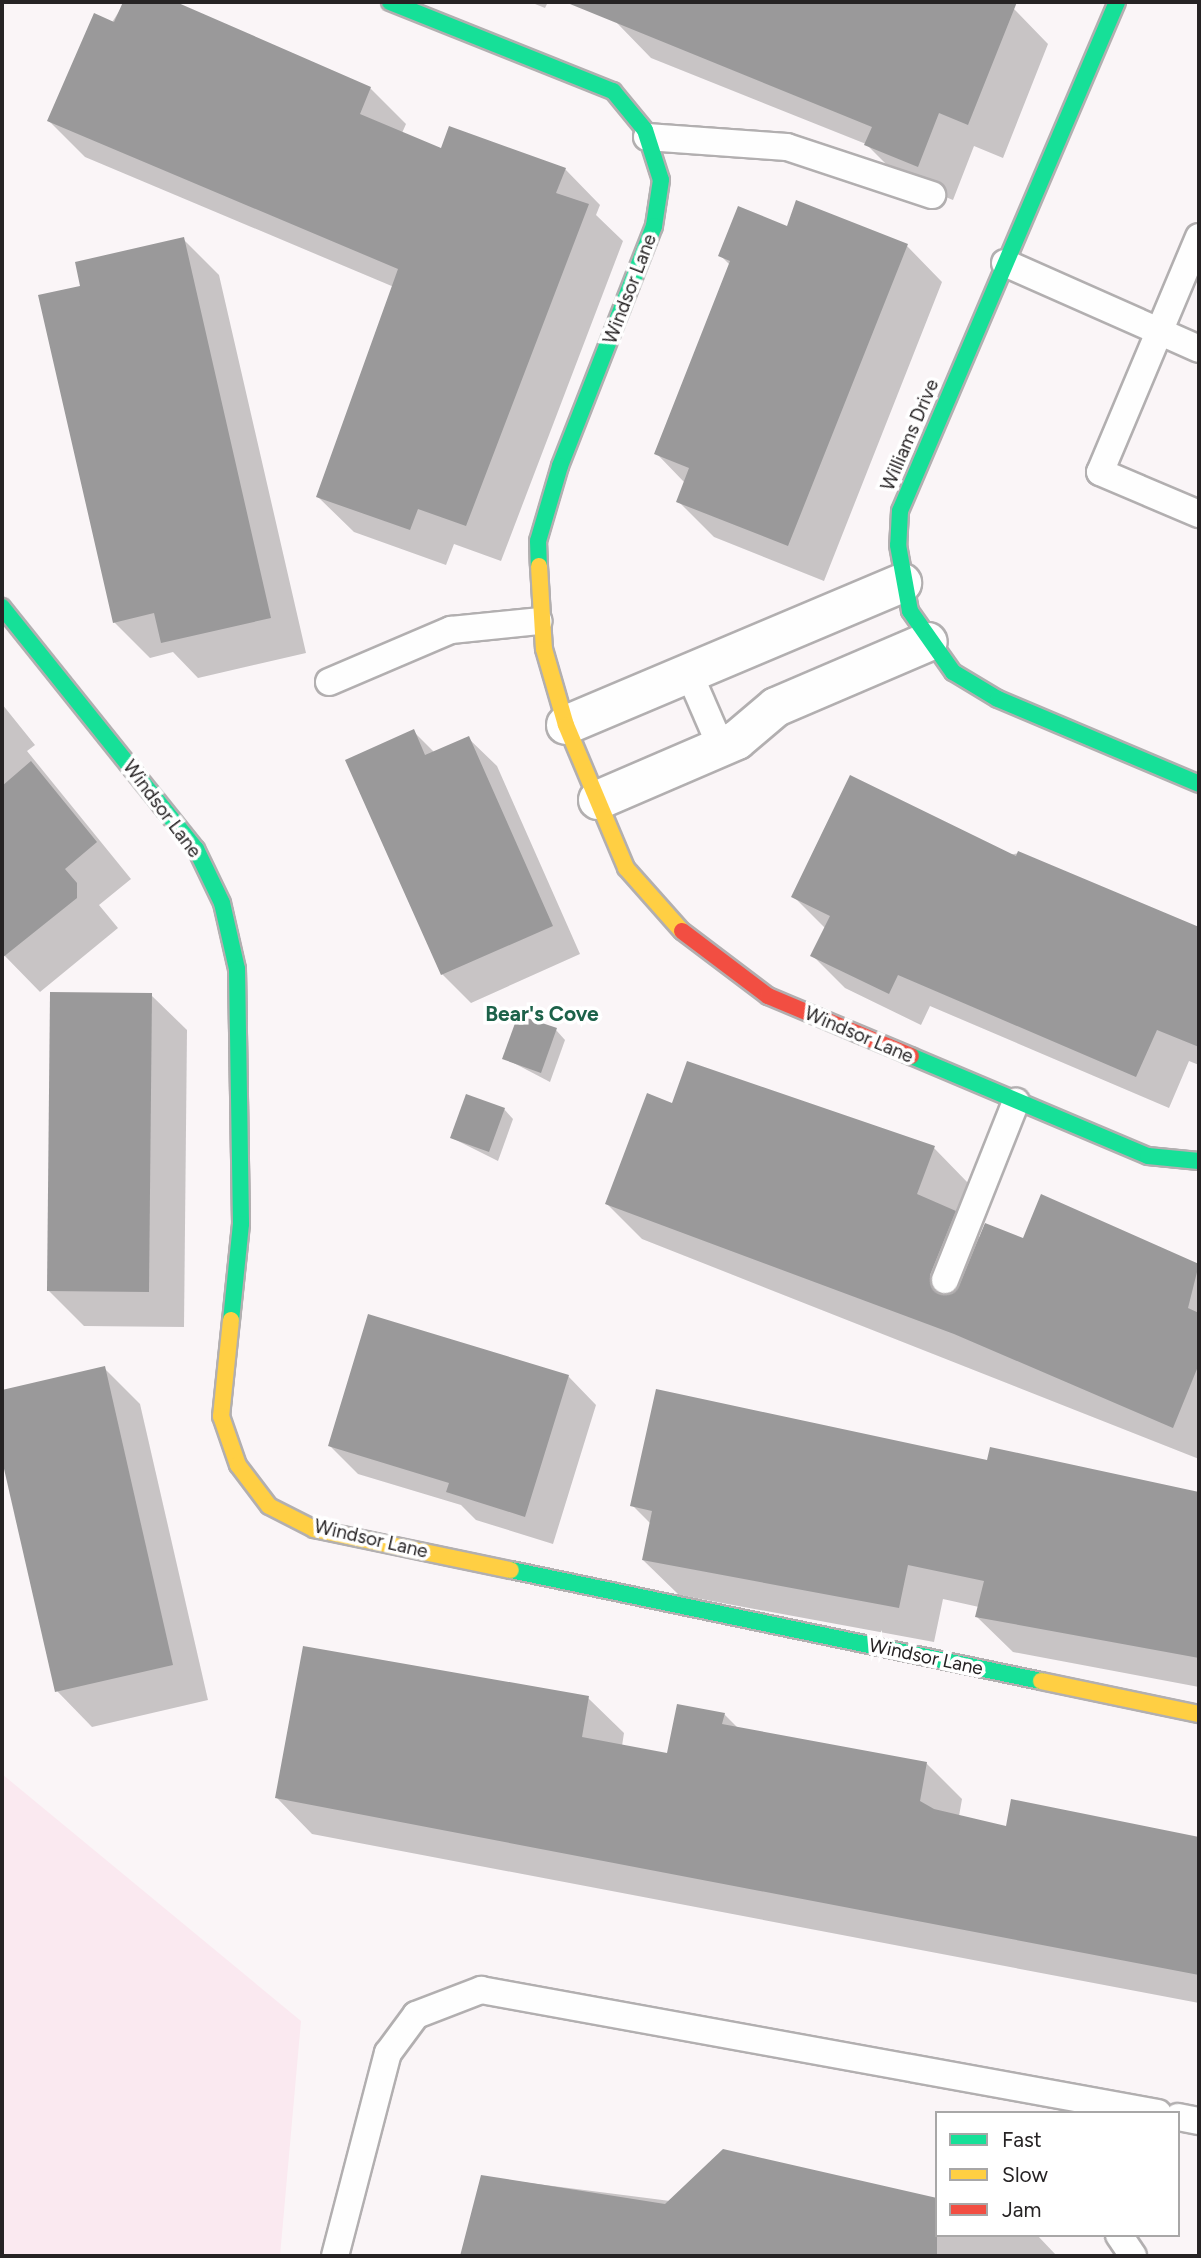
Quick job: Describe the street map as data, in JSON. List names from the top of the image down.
{
  "streets": {
    "street": ["Windsor Lane", "Williams Drive"]
  },
  "districts": ["Bear's Cove"],
  "legend": ["Fast", "Slow", "Jam"]
}
